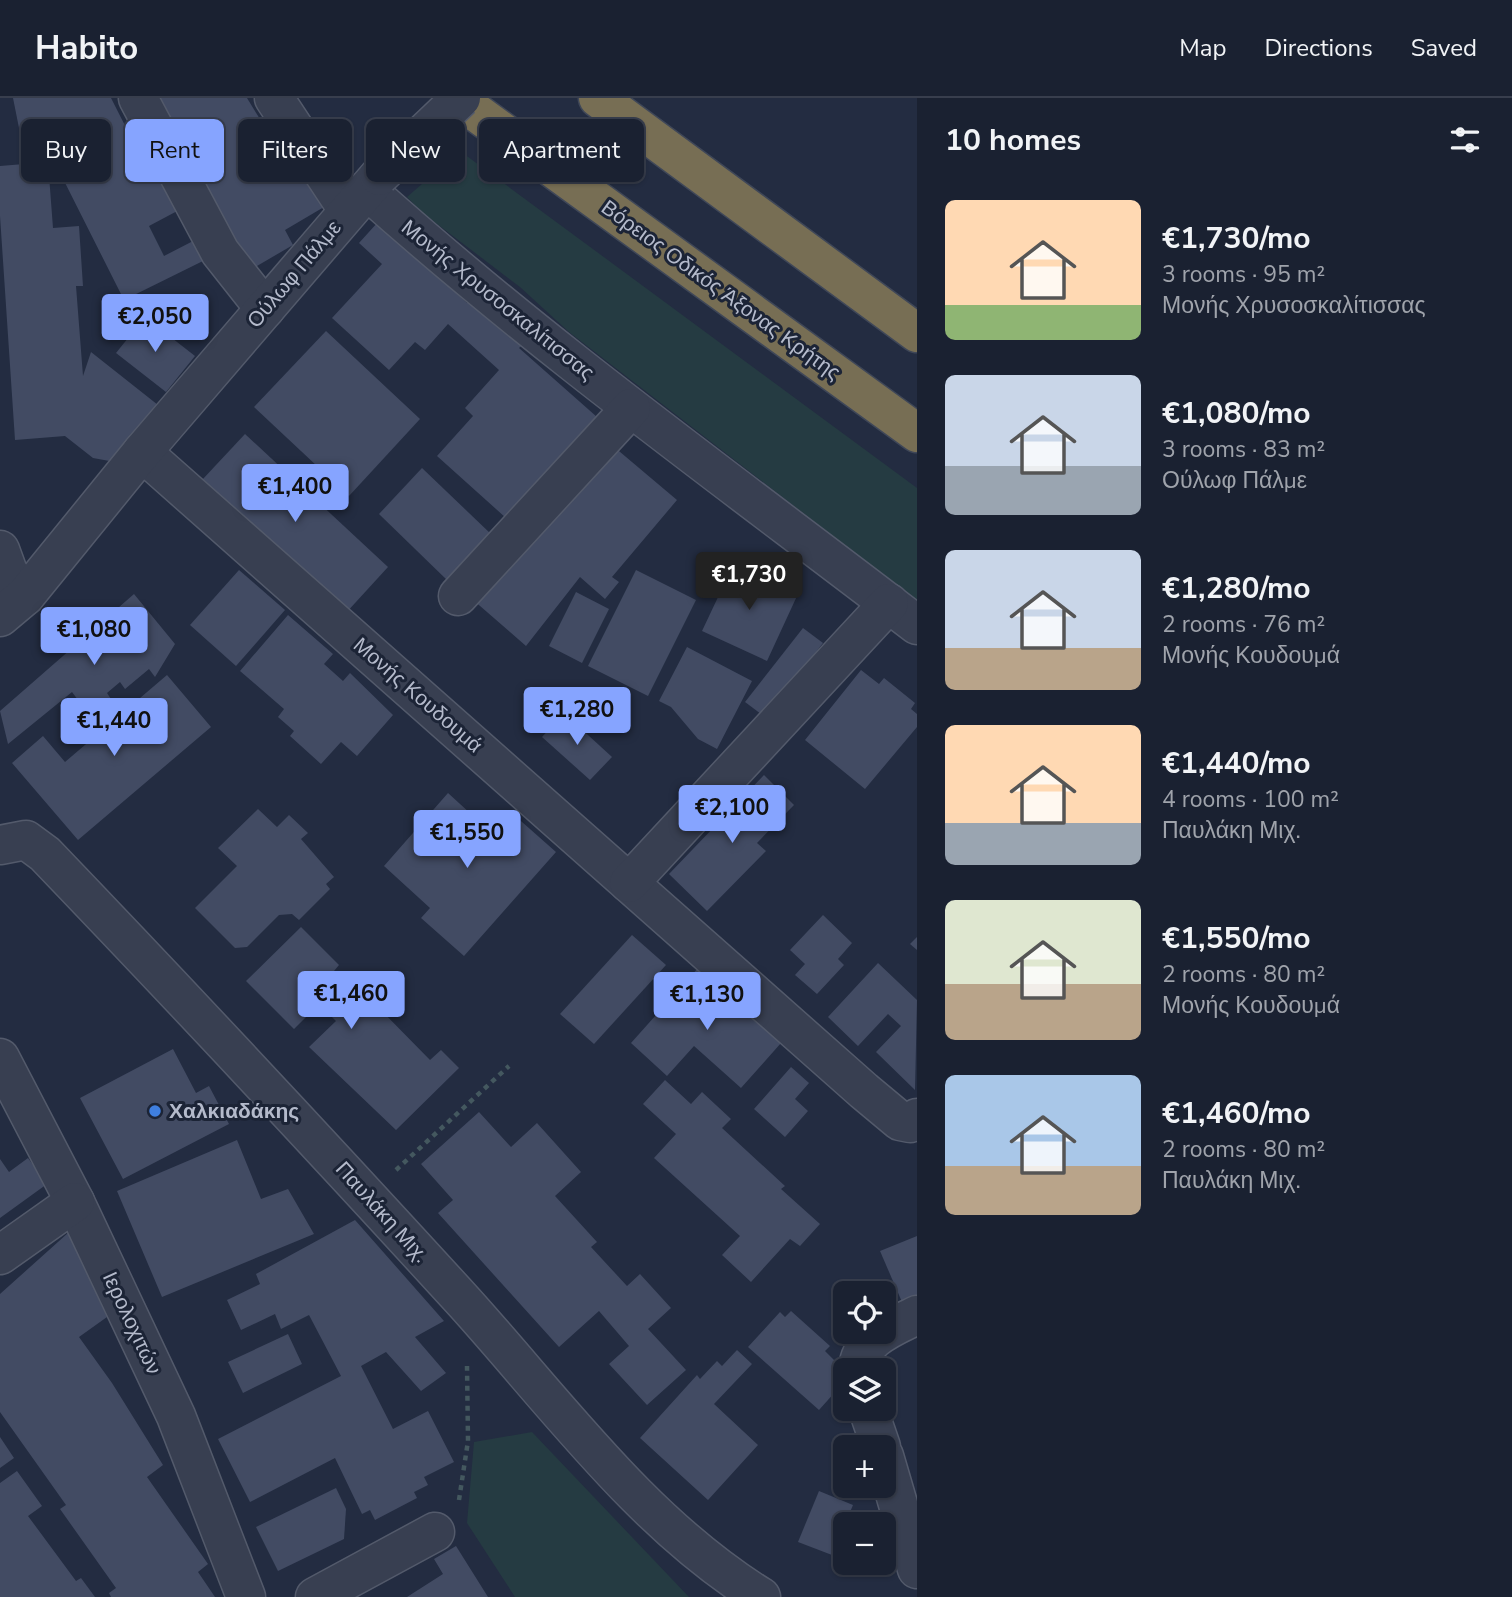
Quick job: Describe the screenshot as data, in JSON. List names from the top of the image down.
{
  "streets": {
    "highway": ["Βόρειος Οδικός Άξονας Κρήτης"],
    "street": [
      "Ούλωφ Πάλμε",
      "Μονής Χρυσοσκαλίτισσας",
      "Μονής Κουδουμά",
      "Παυλάκη Μιχ.",
      "Ιερολοχιτών"
    ]
  },
  "crossings": [
    ["Ούλωφ Πάλμε", "Βόρειος Οδικός Άξονας Κρήτης"],
    ["Ούλωφ Πάλμε", "Μονής Χρυσοσκαλίτισσας"],
    ["Ούλωφ Πάλμε", "Μονής Κουδουμά"]
  ],
  "places": ["Χαλκιαδάκης"],
  "page": {
    "header": "Habito",
    "nav": ["Map", "Directions", "Saved"],
    "heading": "10 homes",
    "chip": [
      "Buy",
      "Rent",
      "Filters",
      "New",
      "Apartment"
    ],
    "list": [
      {
        "name": "€1,730/mo",
        "note": "3 rooms · 95 m² · Μονής Χρυσοσκαλίτισσας"
      },
      {
        "name": "€1,080/mo",
        "note": "3 rooms · 83 m² · Ούλωφ Πάλμε"
      },
      {
        "name": "€1,280/mo",
        "note": "2 rooms · 76 m² · Μονής Κουδουμά"
      },
      {
        "name": "€1,440/mo",
        "note": "4 rooms · 100 m² · Παυλάκη Μιχ."
      },
      {
        "name": "€1,550/mo",
        "note": "2 rooms · 80 m² · Μονής Κουδουμά"
      },
      {
        "name": "€1,460/mo",
        "note": "2 rooms · 80 m² · Παυλάκη Μιχ."
      }
    ],
    "price": [
      "€2,050",
      "€1,400",
      "€1,730",
      "€1,080",
      "€1,280",
      "€1,440",
      "€2,100",
      "€1,550",
      "€1,460",
      "€1,130"
    ],
    "map_buttons": ["+", "−"]
  }
}
